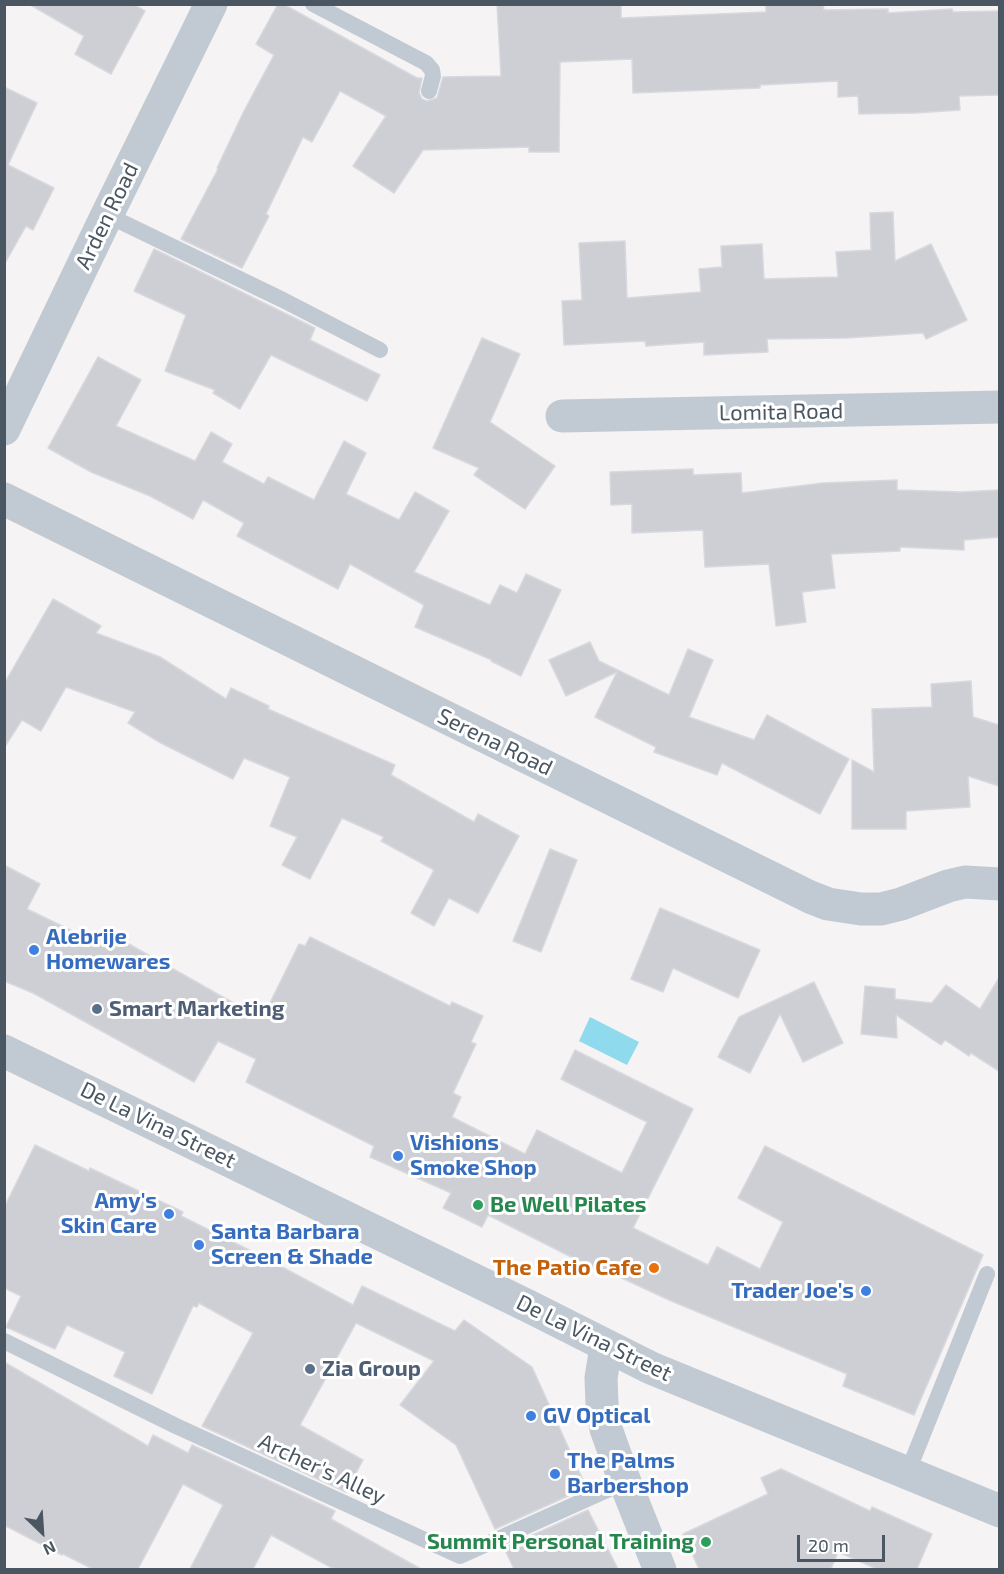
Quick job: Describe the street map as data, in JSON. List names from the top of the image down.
{
  "streets": {
    "street": [
      "Arden Road",
      "Lomita Road",
      "Serena Road",
      "De La Vina Street"
    ],
    "lane": ["Archer's Alley"]
  },
  "places": [
    "Alebrije Homewares",
    "Smart Marketing",
    "Vishions Smoke Shop",
    "Be Well Pilates",
    "Amy's Skin Care",
    "Santa Barbara Screen & Shade",
    "The Patio Cafe",
    "Trader Joe's",
    "Zia Group",
    "GV Optical",
    "The Palms Barbershop",
    "Summit Personal Training"
  ],
  "scale_bar": "20 m",
  "north": "bottom right"
}
